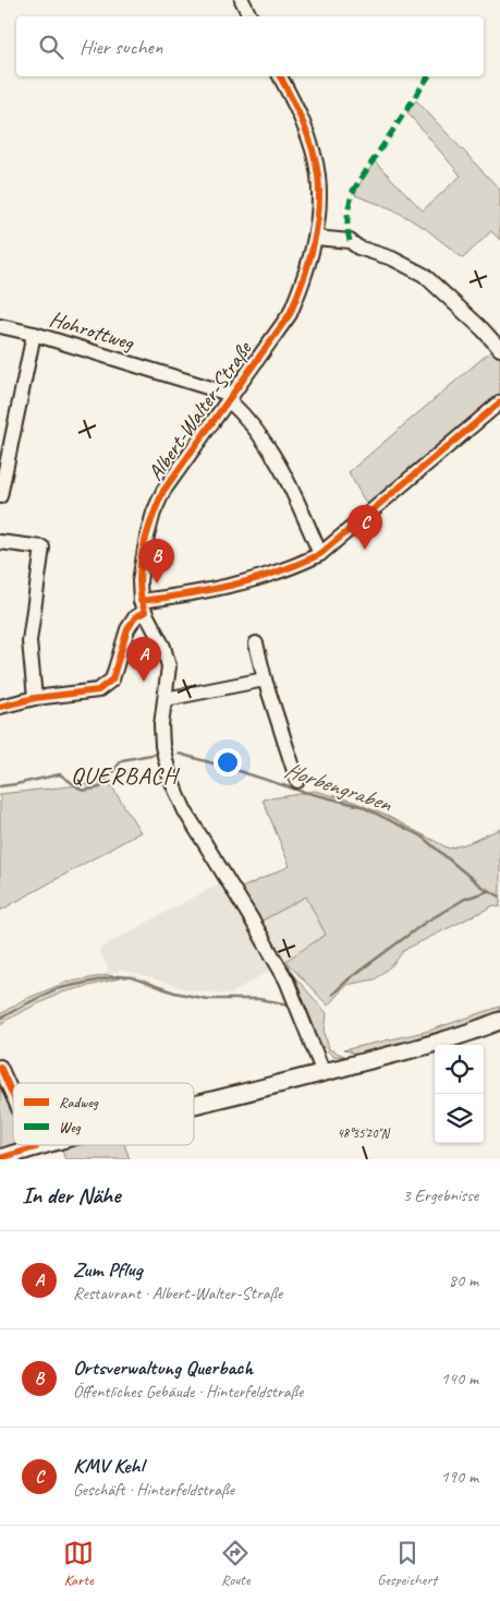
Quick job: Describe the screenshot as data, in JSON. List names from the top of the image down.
{
  "streets": {
    "street": ["Hohrottweg", "Albert-Walter-Straße"]
  },
  "crossings": [
    ["Hohrottweg", "Albert-Walter-Straße"]
  ],
  "districts": ["QUERBACH"],
  "water": ["Horbengraben"],
  "legend": ["Radweg", "Weg"],
  "page": {
    "search": "Hier suchen",
    "pins": ["C", "B", "A"],
    "heading": ["In der Nähe", "3 Ergebnisse"],
    "list": [
      {
        "mark": "A",
        "name": "Zum Pflug",
        "note": "Restaurant · Albert-Walter-Straße",
        "value": "80 m"
      },
      {
        "mark": "B",
        "name": "Ortsverwaltung Querbach",
        "note": "Öffentliches Gebäude · Hinterfeldstraße",
        "value": "140 m"
      },
      {
        "mark": "C",
        "name": "KMV Kehl",
        "note": "Geschäft · Hinterfeldstraße",
        "value": "190 m"
      }
    ],
    "nav": ["Karte", "Route", "Gespeichert"]
  },
  "coordinates": ["48°35'20\"N"]
}
